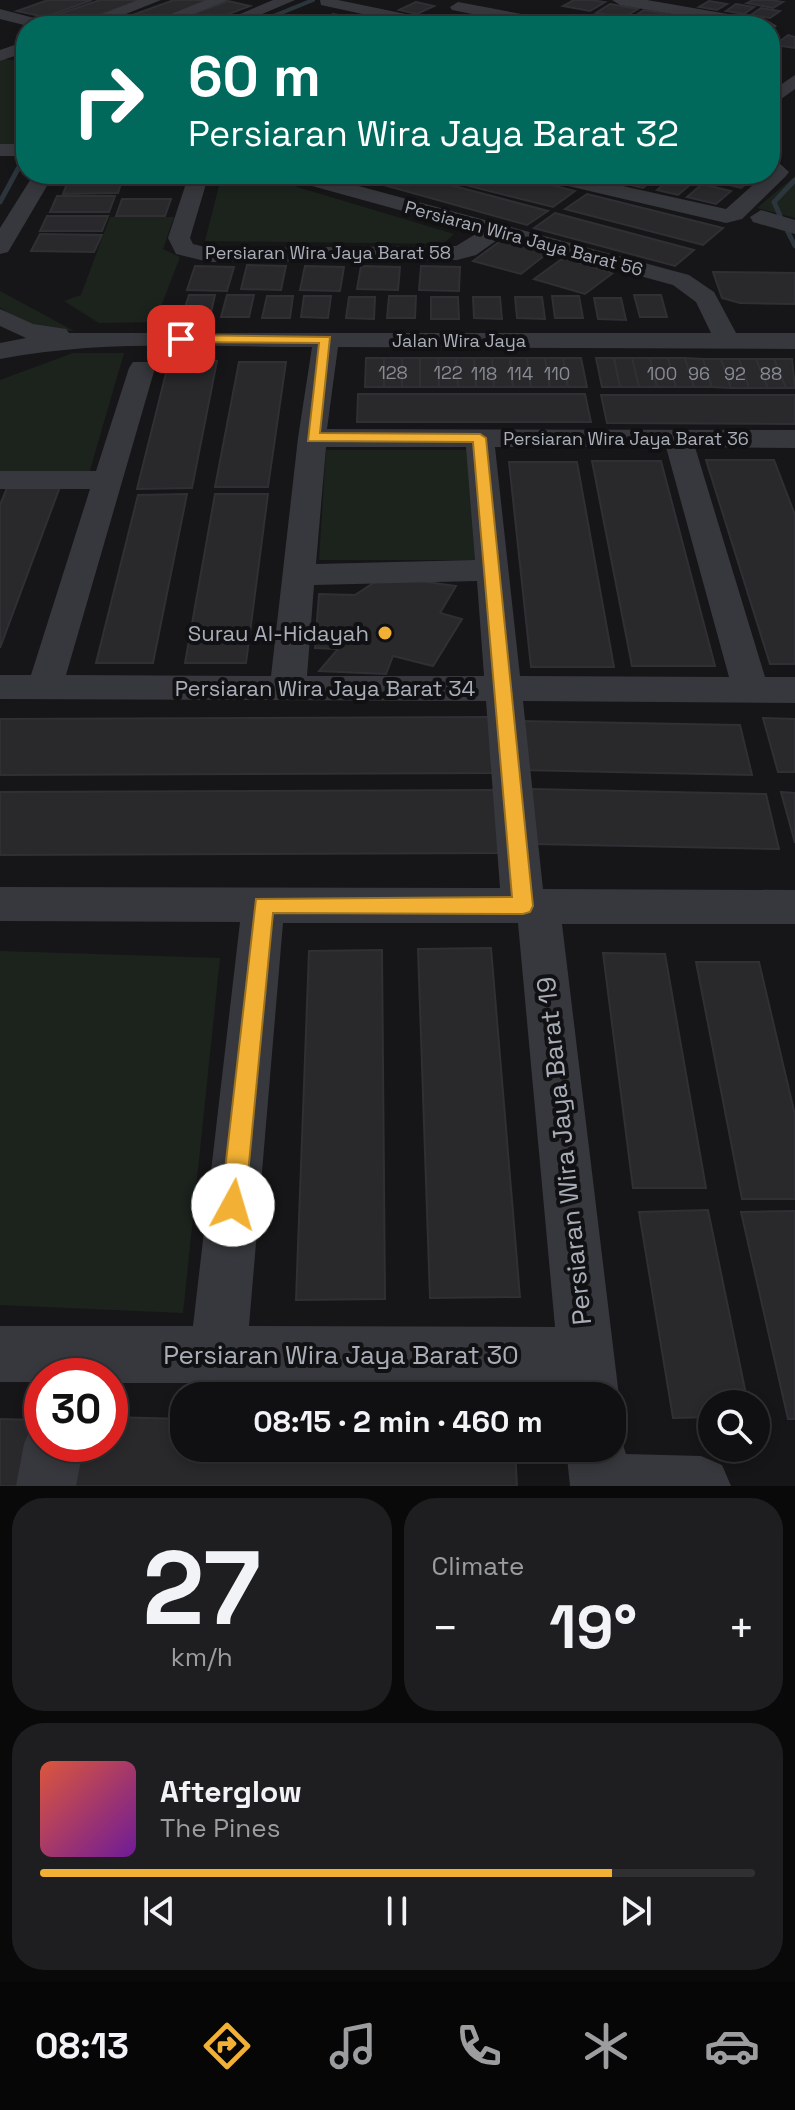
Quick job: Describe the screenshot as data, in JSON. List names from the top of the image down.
{
  "streets": {
    "street": [
      "Persiaran Wira Jaya Barat 56",
      "Persiaran Wira Jaya Barat 58",
      "Jalan Wira Jaya",
      "Persiaran Wira Jaya Barat 36",
      "Persiaran Wira Jaya Barat 34",
      "Persiaran Wira Jaya Barat 19",
      "Persiaran Wira Jaya Barat 30"
    ]
  },
  "crossings": [
    ["Persiaran Wira Jaya Barat 56", "Persiaran Wira Jaya Barat 58"],
    ["Persiaran Wira Jaya Barat 56", "Jalan Wira Jaya"],
    ["Persiaran Wira Jaya Barat 36", "Persiaran Wira Jaya Barat 19"],
    ["Persiaran Wira Jaya Barat 34", "Persiaran Wira Jaya Barat 19"],
    ["Persiaran Wira Jaya Barat 19", "Persiaran Wira Jaya Barat 30"]
  ],
  "places": ["Surau Al-Hidayah"],
  "house_numbers": [
    "128",
    "122",
    "118",
    "114",
    "110",
    "100",
    "96",
    "92",
    "88"
  ],
  "page": {
    "turn": ["60 m", "Persiaran Wira Jaya Barat 32"],
    "limit": "30",
    "trip": "08:15 · 2 min · 460 m",
    "tile": [
      ["27", "km/h"],
      "Climate"
    ],
    "heat": ["−", "19°", "+"],
    "song": ["Afterglow", "The Pines"],
    "tabs": "08:13"
  }
}
